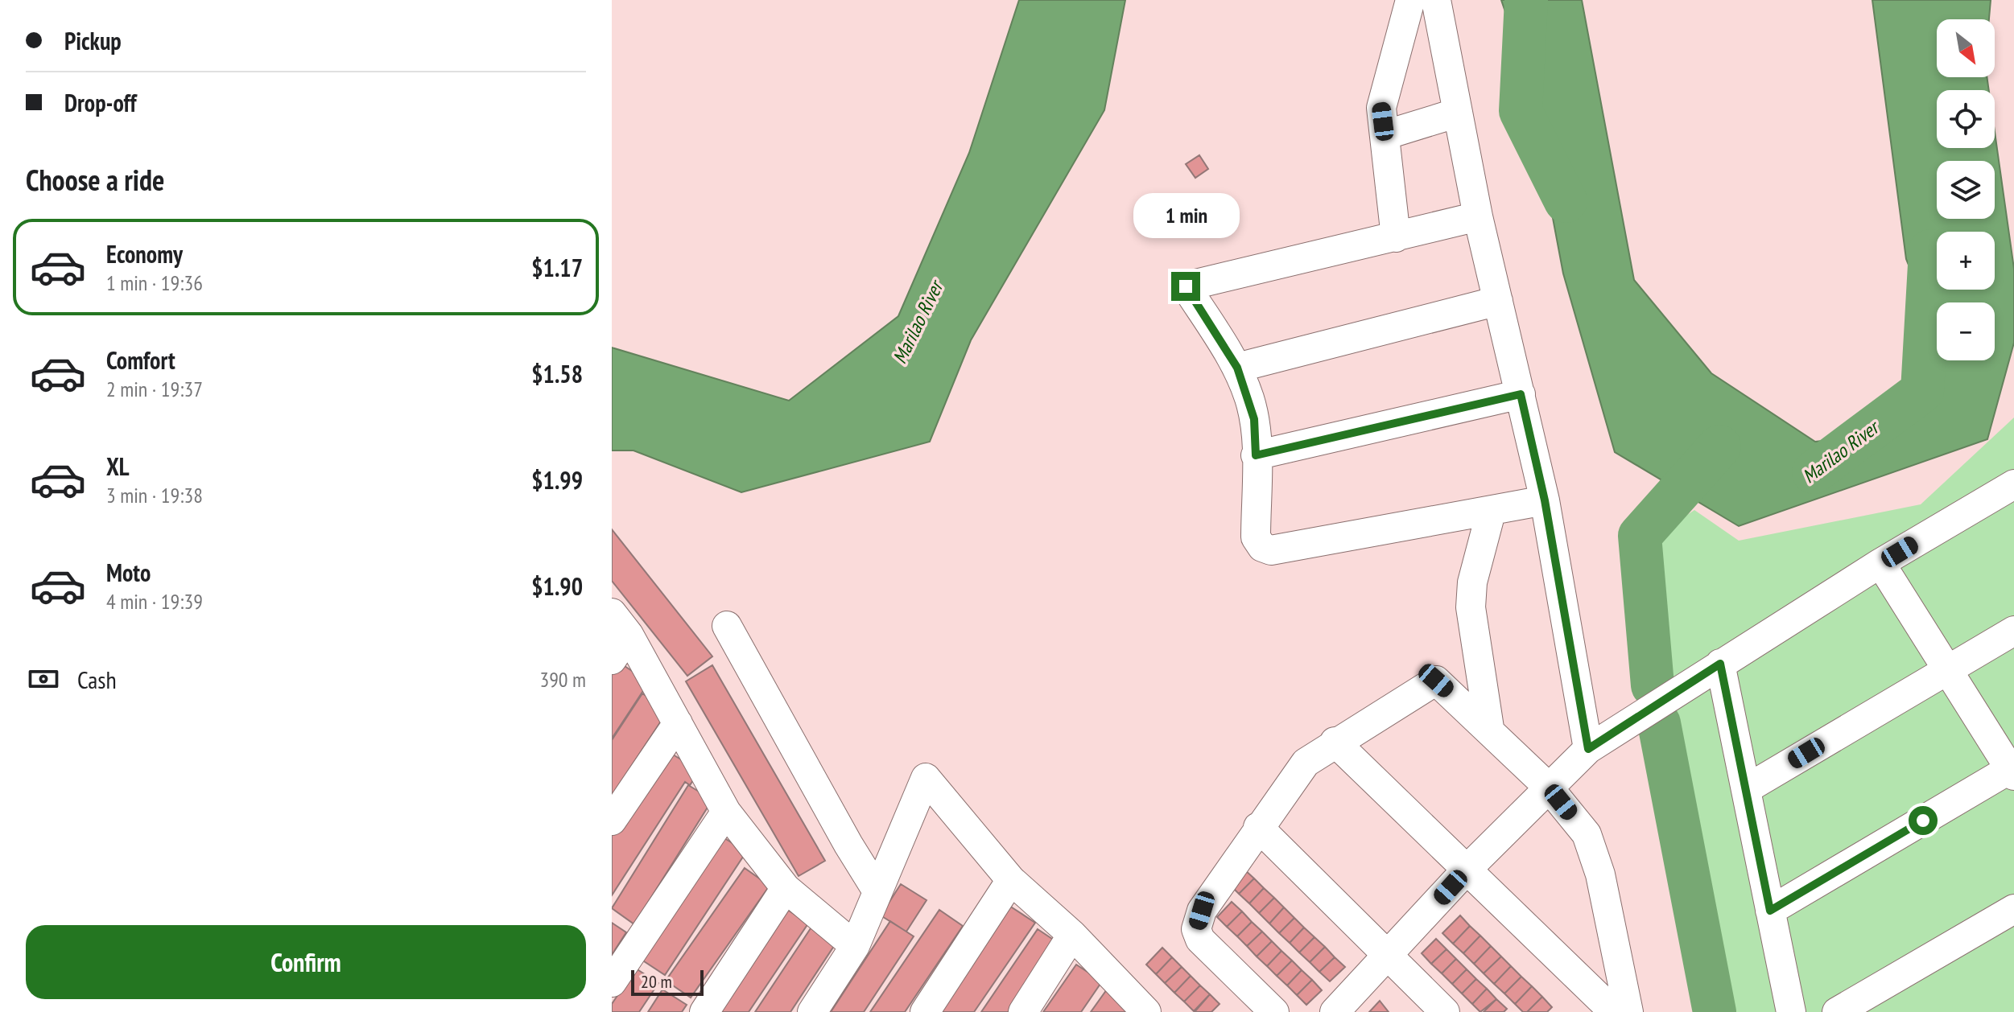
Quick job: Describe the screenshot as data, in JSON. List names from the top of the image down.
{
  "water": ["Marilao River"],
  "scale_bar": "20 m",
  "north": "bottom right",
  "page": {
    "banner": ["Pickup", "Drop-off"],
    "map_buttons": ["+", "−"],
    "heading": "Choose a ride",
    "bubble": "1 min",
    "list": [
      {
        "name": "Economy",
        "note": "1 min · 19:36",
        "value": "$1.17"
      },
      {
        "name": "Comfort",
        "note": "2 min · 19:37",
        "value": "$1.58"
      },
      {
        "name": "XL",
        "note": "3 min · 19:38",
        "value": "$1.99"
      },
      {
        "name": "Moto",
        "note": "4 min · 19:39",
        "value": "$1.90"
      }
    ],
    "pay": ["Cash", "390 m"],
    "buttons": "Confirm",
    "scale": "20 m"
  }
}
